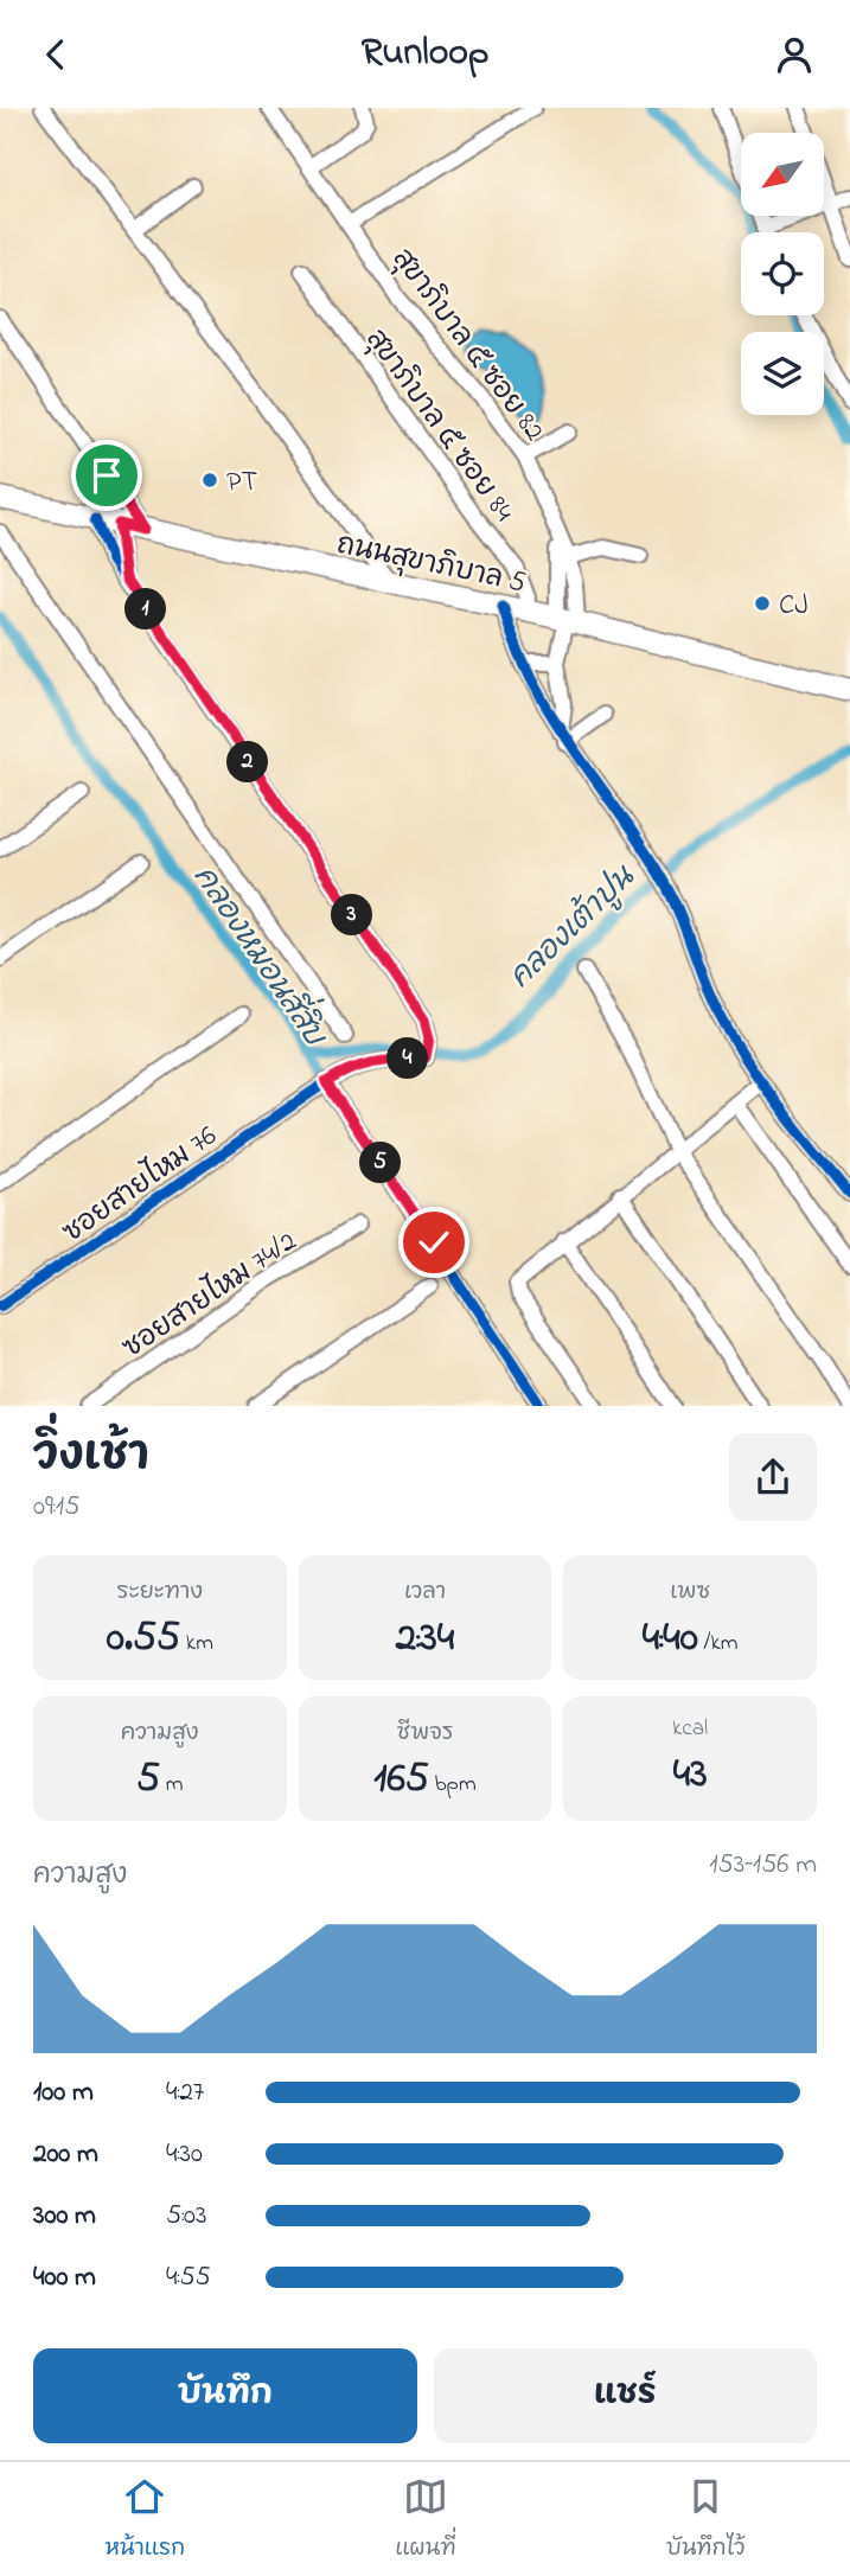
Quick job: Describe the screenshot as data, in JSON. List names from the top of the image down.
{
  "streets": {
    "main road": ["ถนนสุขาภิบาล 5"],
    "street": [
      "สุขาภิบาล ๕ ซอย 82",
      "สุขาภิบาล ๕ ซอย 84",
      "ซอยสายไหม 76",
      "ซอยสายไหม 74/2"
    ]
  },
  "crossings": [
    ["สุขาภิบาล ๕ ซอย 82", "ถนนสุขาภิบาล 5"],
    ["สุขาภิบาล ๕ ซอย 84", "ถนนสุขาภิบาล 5"]
  ],
  "water": ["คลองเต้าปูน", "คลองหมอนสี่สิบ"],
  "places": ["PT", "CJ"],
  "north": "bottom left",
  "page": {
    "header": "Runloop",
    "pins": [
      "1",
      "2",
      "3",
      "4",
      "5"
    ],
    "heading": ["วิ่งเช้า", "09:15"],
    "stats": [
      ["ระยะทาง", "0.55 km"],
      ["เวลา", "2:34"],
      ["เพซ", "4:40 /km"],
      ["ความสูง", "5 m"],
      ["ชีพจร", "165 bpm"],
      ["kcal", "43"]
    ],
    "chart": ["ความสูง", "153–156 m"],
    "list": [
      {
        "name": "100 m",
        "note": "4:27"
      },
      {
        "name": "200 m",
        "note": "4:30"
      },
      {
        "name": "300 m",
        "note": "5:03"
      },
      {
        "name": "400 m",
        "note": "4:55"
      }
    ],
    "buttons": ["บันทึก", "แชร์"],
    "tabs": ["หน้าแรก", "แผนที่", "บันทึกไว้"]
  }
}
